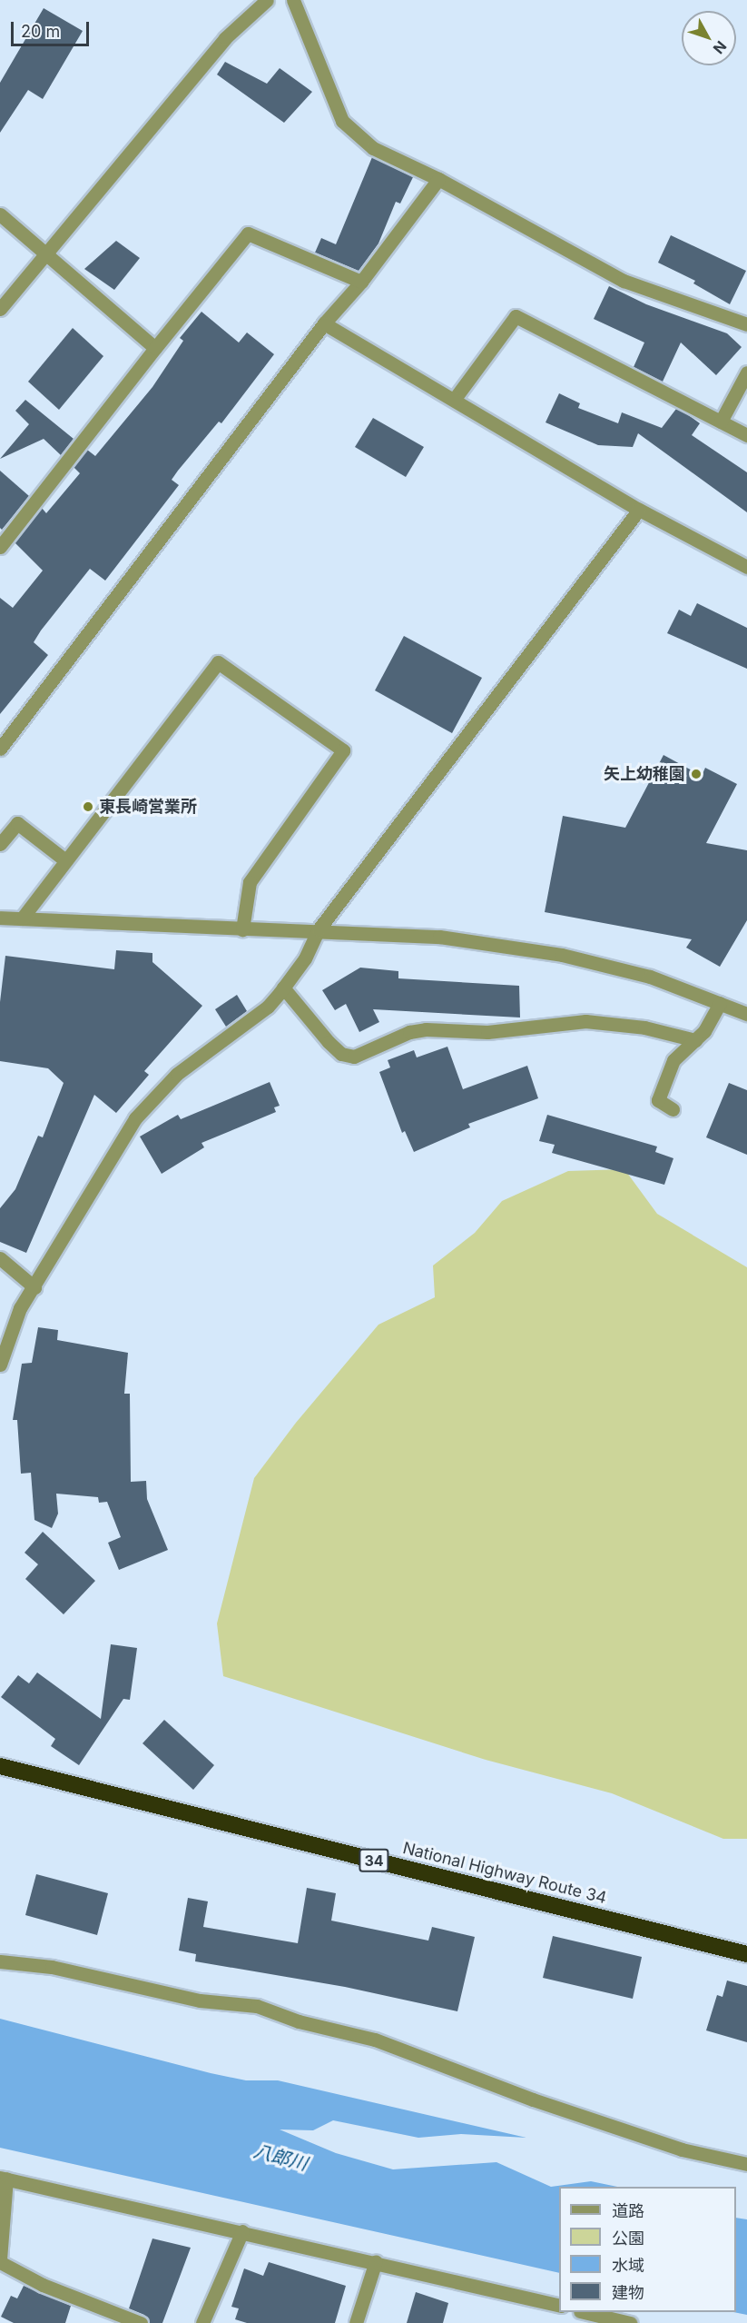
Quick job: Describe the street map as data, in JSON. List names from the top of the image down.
{
  "streets": {
    "highway": ["34", "National Highway Route 34"]
  },
  "water": ["八郎川"],
  "places": ["矢上幼稚園", "東長崎営業所"],
  "legend": [
    "道路",
    "公園",
    "水域",
    "建物"
  ],
  "scale_bar": "20 m",
  "north": "bottom right"
}
